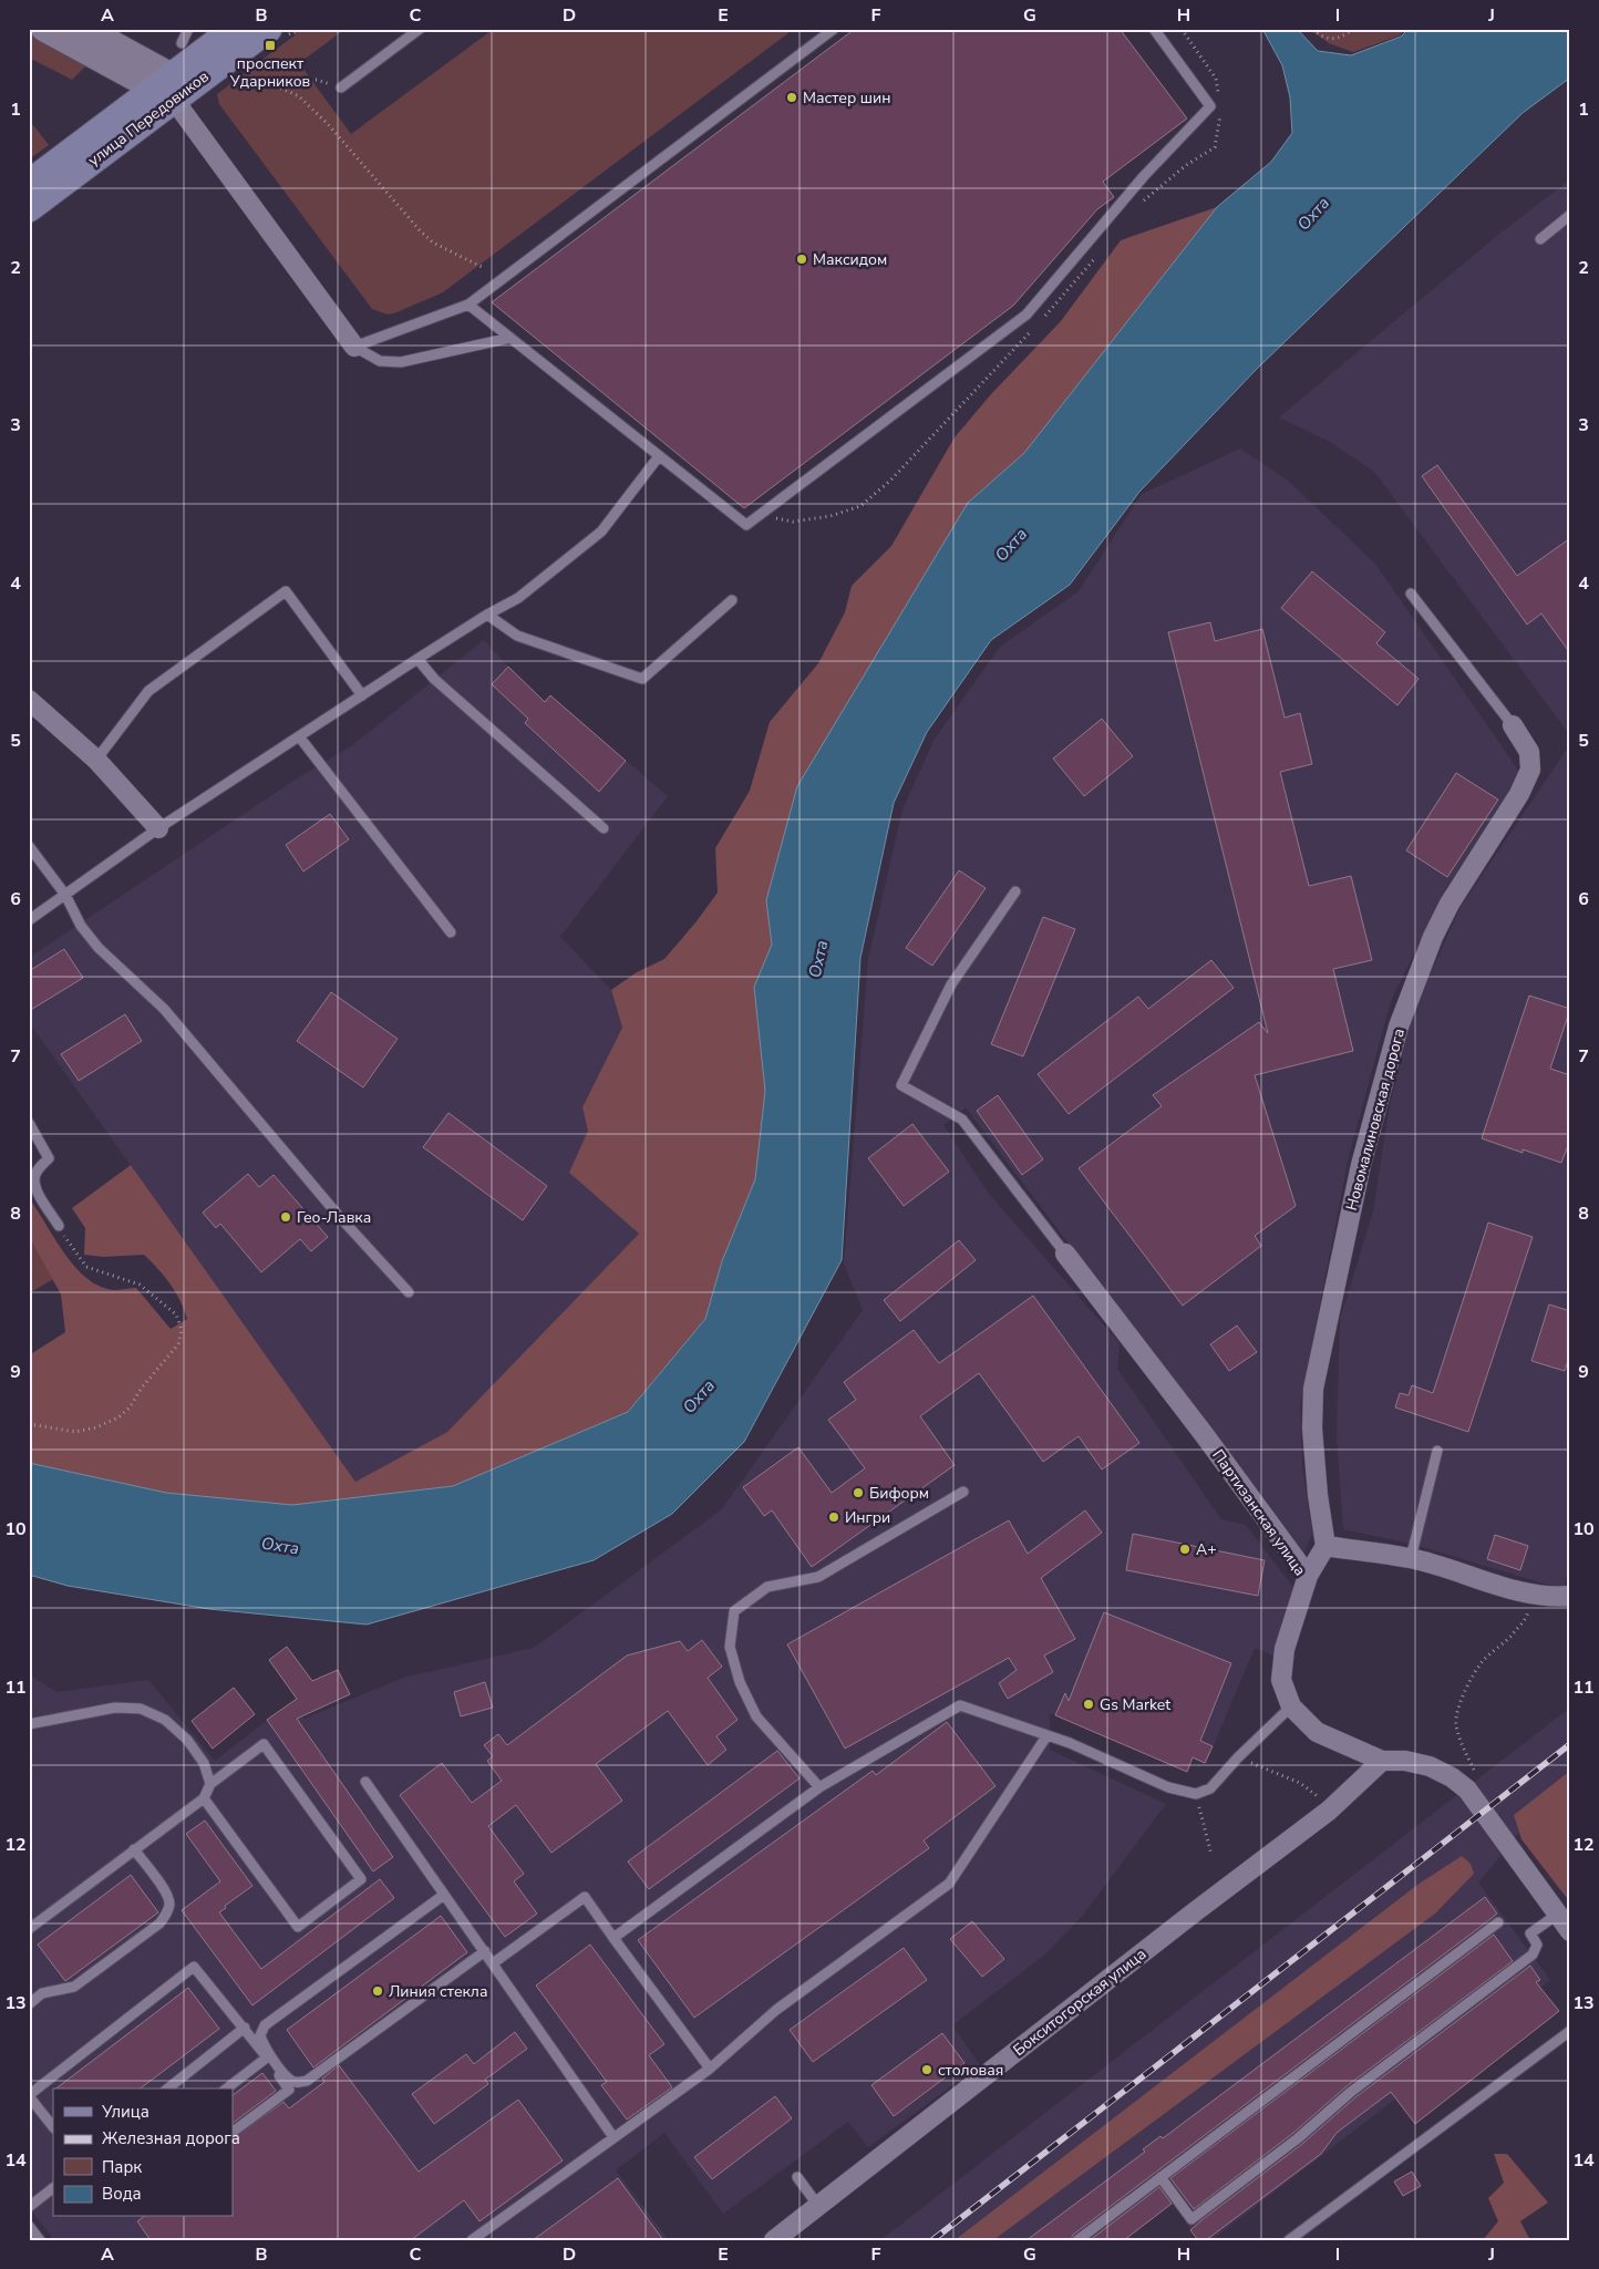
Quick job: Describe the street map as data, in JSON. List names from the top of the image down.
{
  "streets": {
    "main road": ["улица Передовиков"],
    "street": ["Новомалиновская дорога", "Партизанская улица", "Бокситогорская улица"]
  },
  "crossings": [
    ["Партизанская улица", "Бокситогорская улица"]
  ],
  "water": ["Охта"],
  "places": {
    "transit": ["проспект Ударников"],
    "other": [
      "Мастер шин",
      "Максидом",
      "Гео-Лавка",
      "Биформ",
      "Ингри",
      "А+",
      "Gs Market",
      "Линия стекла",
      "столовая"
    ]
  },
  "legend": [
    "Улица",
    "Железная дорога",
    "Парк",
    "Вода"
  ],
  "grid": {
    "columns": [
      "A",
      "B",
      "C",
      "D",
      "E",
      "F",
      "G",
      "H",
      "I",
      "J"
    ],
    "rows": [
      "1",
      "2",
      "3",
      "4",
      "5",
      "6",
      "7",
      "8",
      "9",
      "10",
      "11",
      "12",
      "13",
      "14"
    ]
  }
}
